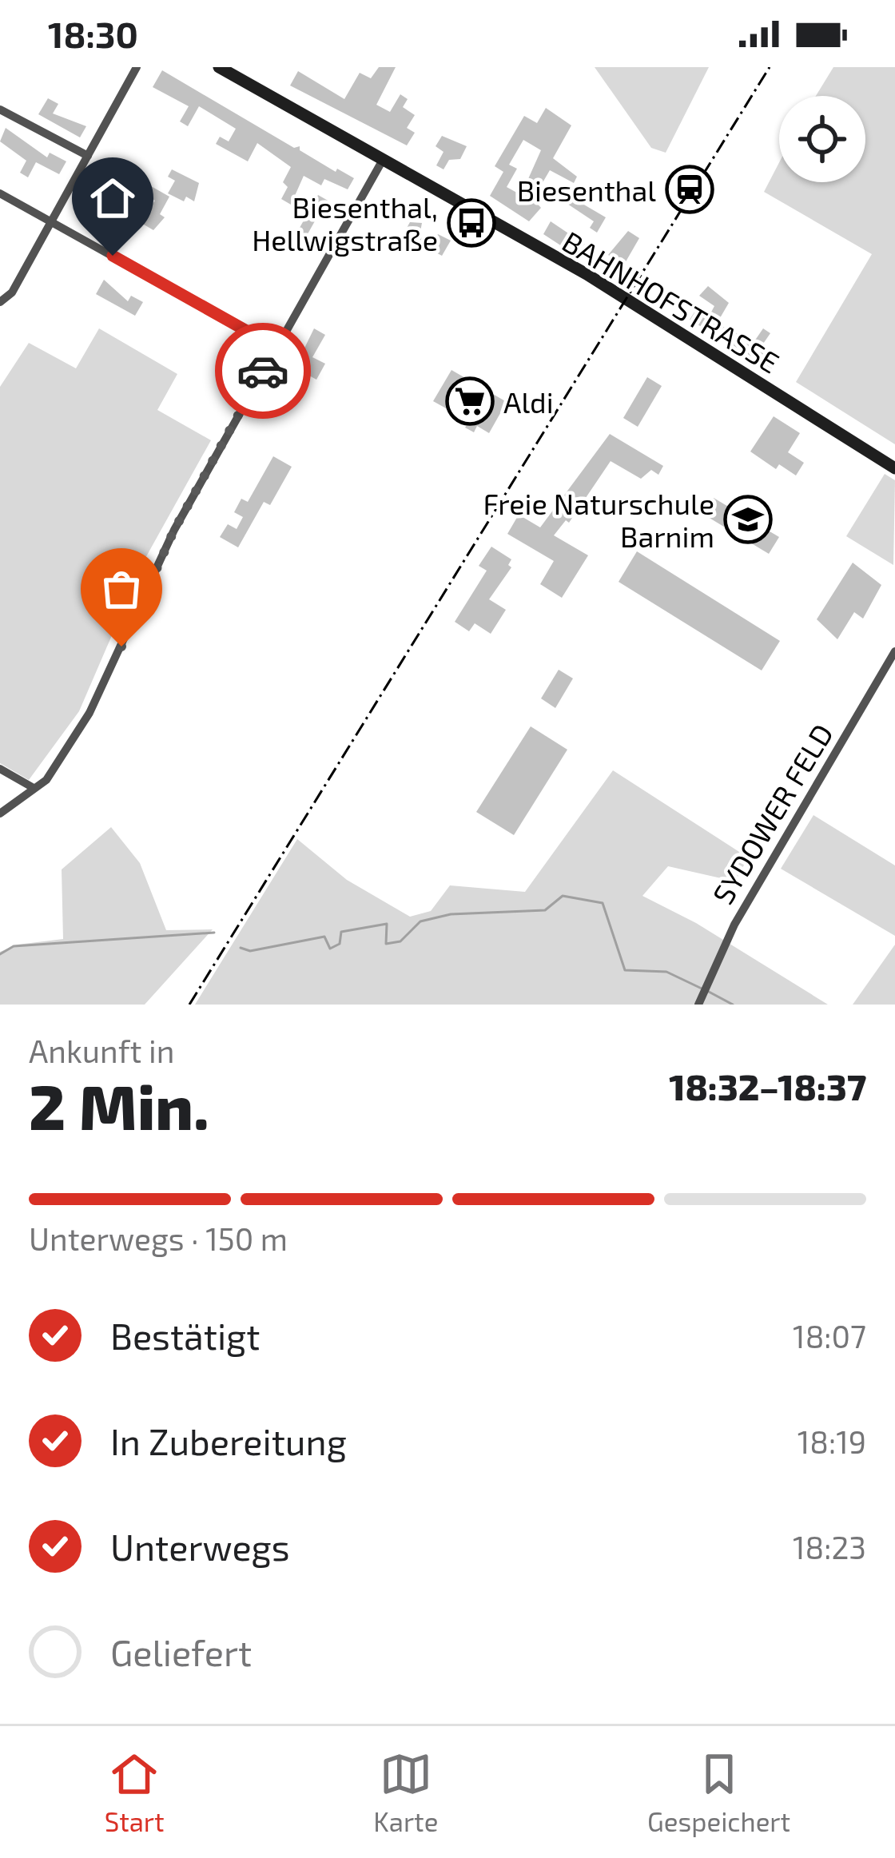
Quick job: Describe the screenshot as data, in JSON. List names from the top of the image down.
{
  "streets": {
    "main road": ["BAHNHOFSTRASSE"],
    "street": ["SYDOWER FELD"]
  },
  "places": {
    "station": ["Biesenthal"],
    "bus stop": ["Biesenthal, Hellwigstraße"],
    "supermarket": ["Aldi"],
    "school or university": ["Freie Naturschule Barnim"]
  },
  "page": {
    "status": "18:30",
    "heading": ["2 Min.", "Ankunft in", "18:32–18:37"],
    "bar": "Unterwegs · 150 m",
    "list": [
      ["Bestätigt", "18:07"],
      ["In Zubereitung", "18:19"],
      ["Unterwegs", "18:23"],
      "Geliefert"
    ],
    "tabs": ["Start", "Karte", "Gespeichert"]
  }
}
